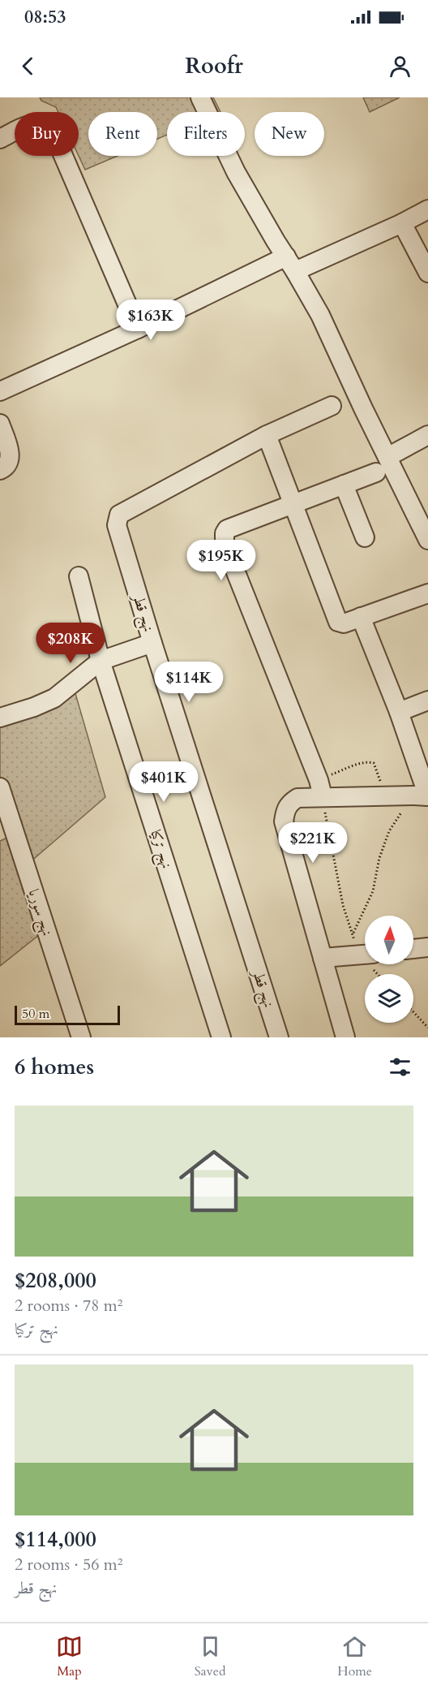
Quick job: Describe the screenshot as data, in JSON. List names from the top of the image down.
{
  "streets": {
    "street": ["نهج قطر", "نهج تركيا", "نهج سوريا"]
  },
  "scale_bar": "50 m",
  "north": "top",
  "page": {
    "status": "08:53",
    "header": "Roofr",
    "chip": [
      "Buy",
      "Rent",
      "Filters",
      "New"
    ],
    "price": [
      "$163K",
      "$195K",
      "$208K",
      "$114K",
      "$401K",
      "$221K"
    ],
    "scale": "50 m",
    "heading": "6 homes",
    "list": [
      {
        "name": "$208,000",
        "note": "2 rooms · 78 m² · نهج تركيا"
      },
      {
        "name": "$114,000",
        "note": "2 rooms · 56 m² · نهج قطر"
      }
    ],
    "tabs": ["Map", "Saved", "Home"]
  }
}
